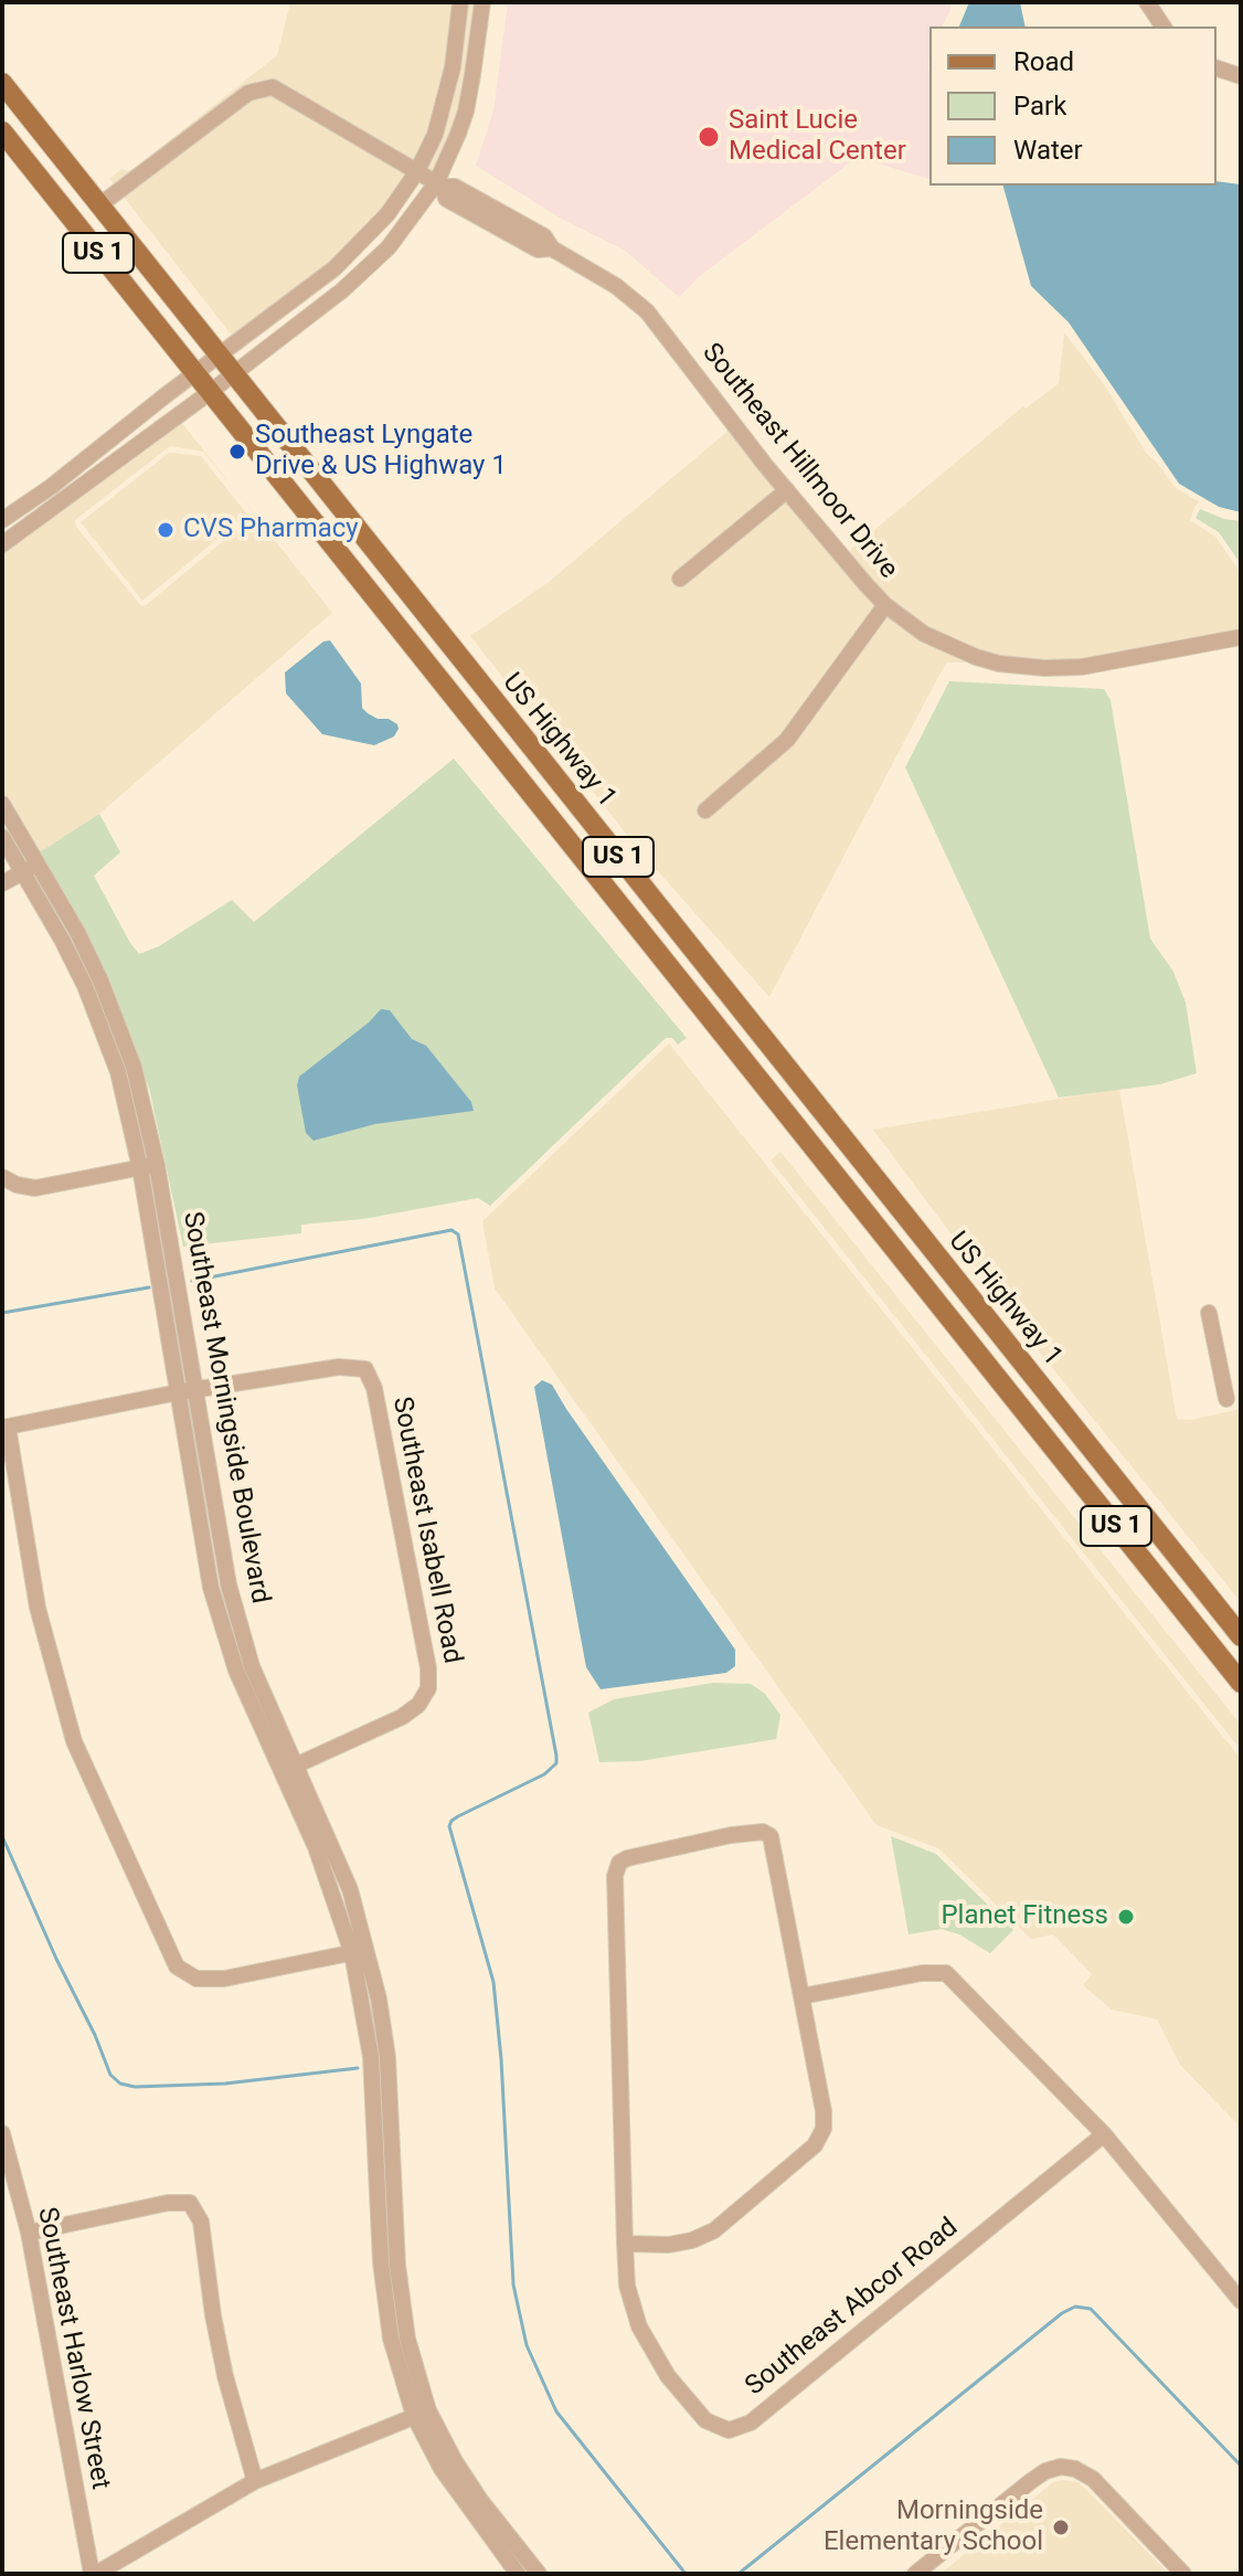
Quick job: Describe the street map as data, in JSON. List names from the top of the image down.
{
  "streets": {
    "main road": ["US 1", "US Highway 1"],
    "street": [
      "Southeast Hillmoor Drive",
      "Southeast Morningside Boulevard",
      "Southeast Isabell Road",
      "Southeast Abcor Road",
      "Southeast Harlow Street"
    ]
  },
  "crossings": [
    ["Southeast Hillmoor Drive", "US Highway 1"],
    ["Southeast Morningside Boulevard", "Southeast Isabell Road"]
  ],
  "places": [
    "Saint Lucie Medical Center",
    "Southeast Lyngate Drive & US Highway 1",
    "CVS Pharmacy",
    "Planet Fitness",
    "Morningside Elementary School"
  ],
  "legend": ["Road", "Park", "Water"]
}
